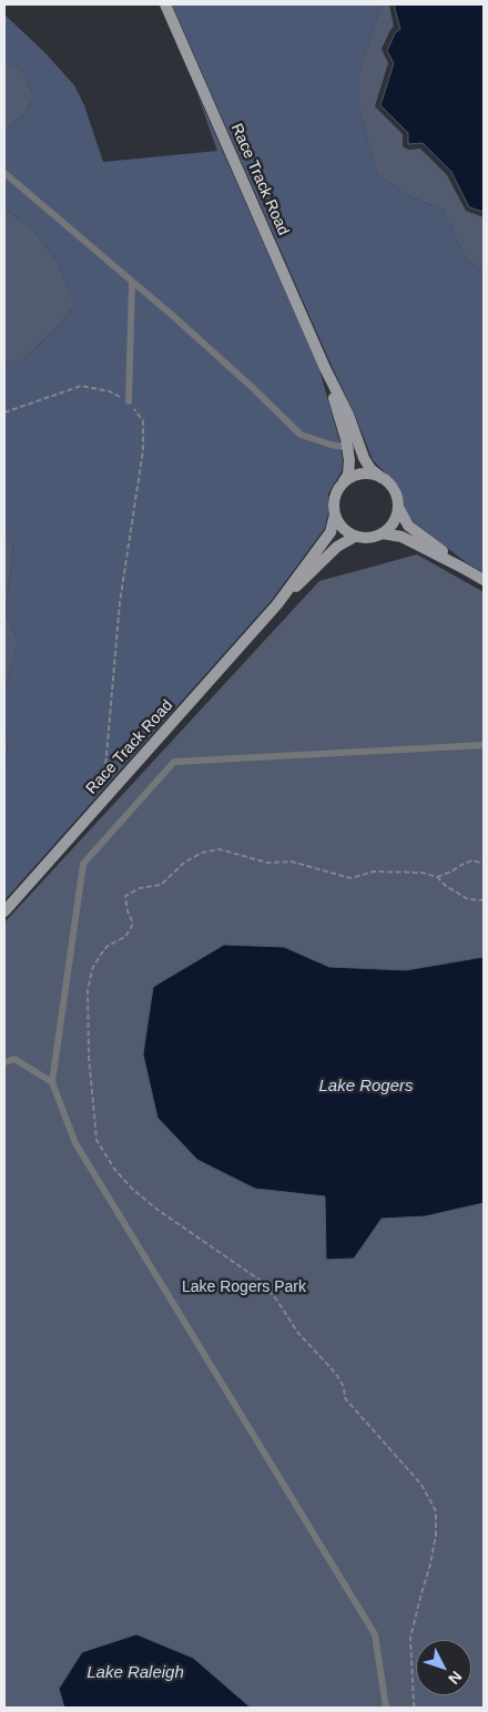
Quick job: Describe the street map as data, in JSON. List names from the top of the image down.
{
  "streets": {
    "main road": ["Race Track Road"]
  },
  "water": ["Lake Rogers", "Lake Raleigh"],
  "parks": ["Lake Rogers Park"],
  "north": "bottom right"
}
